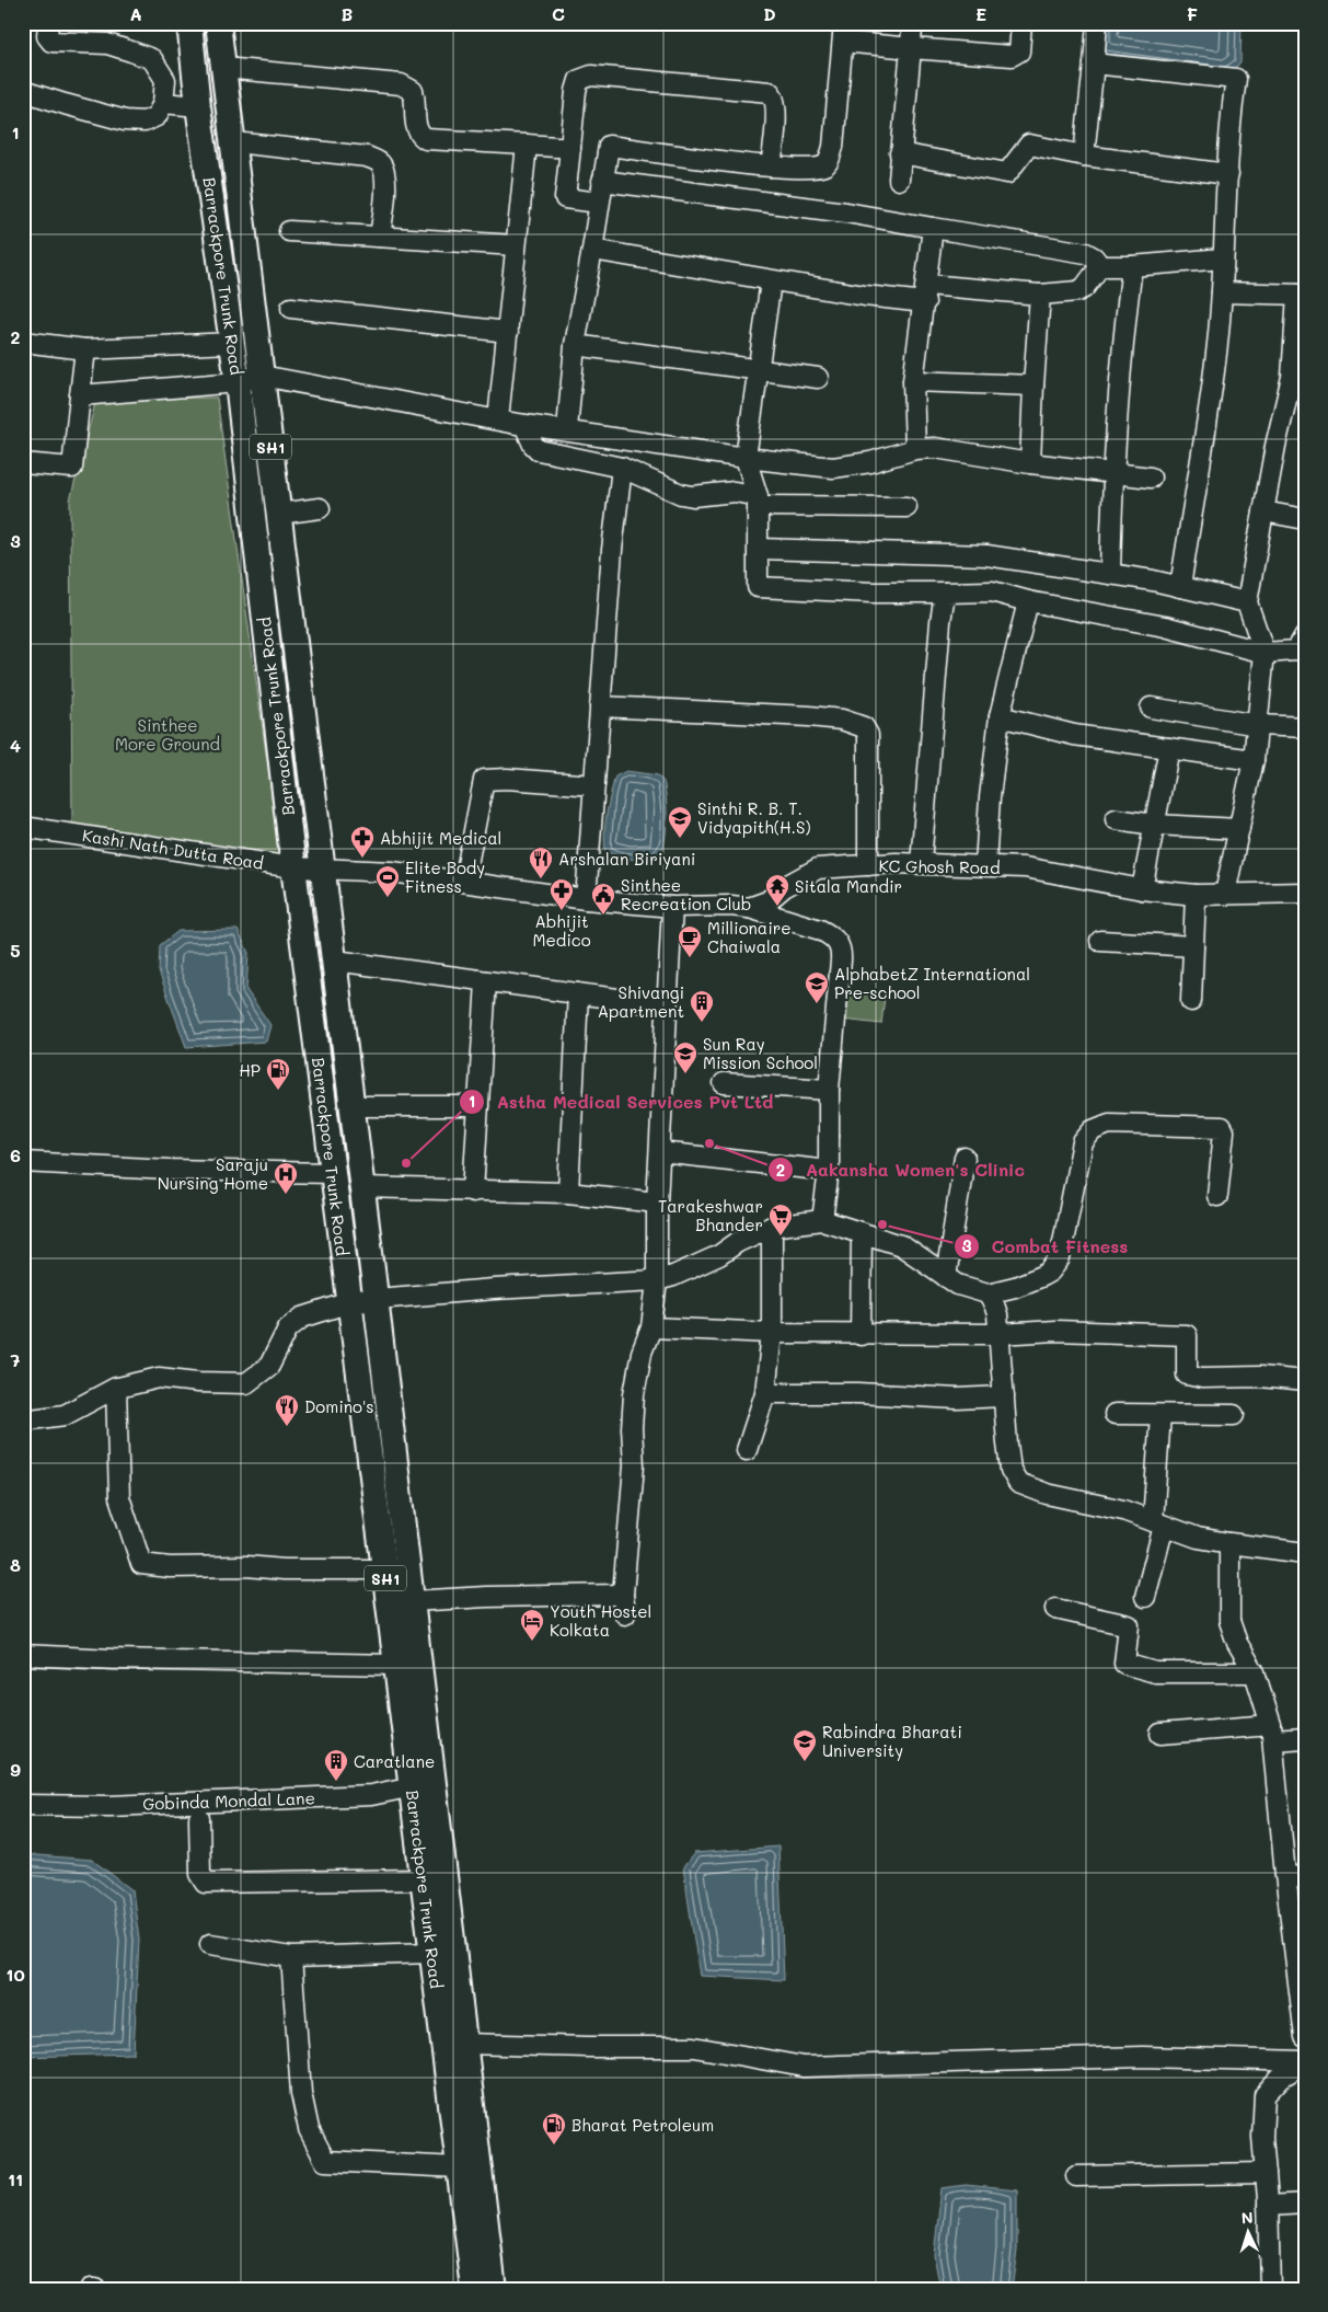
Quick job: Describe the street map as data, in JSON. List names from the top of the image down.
{
  "streets": {
    "main road": ["Barrackpore Trunk Road", "SH1"],
    "street": ["Kashi Nath Dutta Road", "KC Ghosh Road", "Gobinda Mondal Lane"]
  },
  "crossings": [
    ["Barrackpore Trunk Road", "Kashi Nath Dutta Road"],
    ["Barrackpore Trunk Road", "KC Ghosh Road"],
    ["Barrackpore Trunk Road", "Gobinda Mondal Lane"],
    ["Kashi Nath Dutta Road", "KC Ghosh Road"]
  ],
  "parks": ["Sinthee More Ground"],
  "places": {
    "school or university": [
      "Sinthi R. B. T. Vidyapith(H.S)",
      "AlphabetZ International Pre-school",
      "Sun Ray Mission School",
      "Rabindra Bharati University"
    ],
    "pharmacy": ["Abhijit Medical", "Abhijit Medico"],
    "restaurant": ["Arshalan Biriyani", "Domino's"],
    "sports": ["Elite Body Fitness"],
    "temple": ["Sitala Mandir"],
    "public building": ["Sinthee Recreation Club"],
    "cafe": ["Millionaire Chaiwala"],
    "building": ["Shivangi Apartment", "Caratlane"],
    "fuel station": ["HP", "Bharat Petroleum"],
    "other": ["Aakansha Women's Clinic", "Astha Medical Services Pvt Ltd", "Combat Fitness"],
    "hospital": ["Saraju Nursing Home"],
    "supermarket": ["Tarakeshwar Bhander"],
    "hotel": ["Youth Hostel Kolkata"]
  },
  "north": "top",
  "grid": {
    "columns": [
      "A",
      "B",
      "C",
      "D",
      "E",
      "F"
    ],
    "rows": [
      "1",
      "2",
      "3",
      "4",
      "5",
      "6",
      "7",
      "8",
      "9",
      "10",
      "11"
    ]
  }
}
